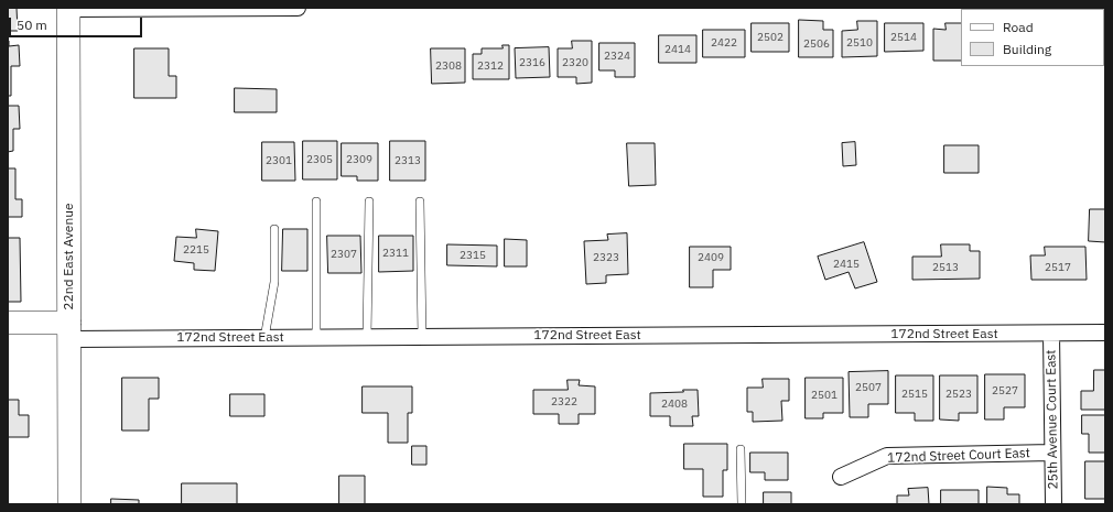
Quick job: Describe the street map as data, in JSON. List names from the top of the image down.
{
  "streets": {
    "street": [
      "22nd East Avenue",
      "172nd Street East",
      "25th Avenue Court East",
      "172nd Street Court East"
    ]
  },
  "crossings": [
    ["22nd East Avenue", "172nd Street East"],
    ["172nd Street East", "25th Avenue Court East"],
    ["25th Avenue Court East", "172nd Street Court East"]
  ],
  "house_numbers": [
    "2502",
    "2514",
    "2422",
    "2510",
    "2506",
    "2414",
    "2324",
    "2316",
    "2320",
    "2308",
    "2312",
    "2305",
    "2309",
    "2301",
    "2313",
    "2215",
    "2311",
    "2307",
    "2315",
    "2323",
    "2409",
    "2415",
    "2513",
    "2517",
    "2507",
    "2527",
    "2515",
    "2523",
    "2501",
    "2322",
    "2408"
  ],
  "legend": ["Road", "Building"],
  "scale_bar": "50 m"
}
